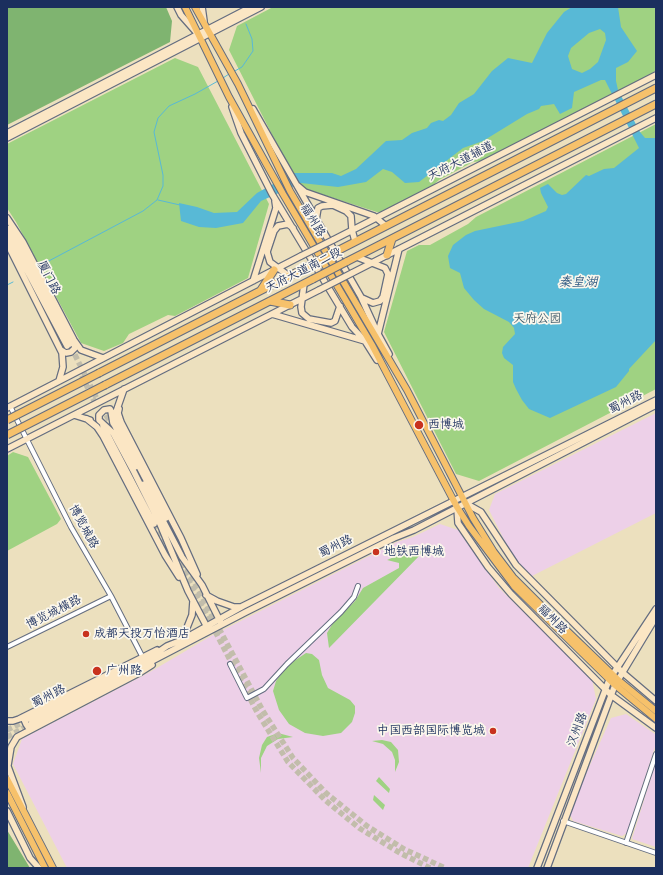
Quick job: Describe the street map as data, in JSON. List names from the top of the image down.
{
  "streets": {
    "highway": ["天府大道南二段"],
    "main road": [
      "天府大道辅道",
      "福州路",
      "厦门路",
      "蜀州路",
      "汉州路"
    ],
    "street": ["博览城路", "博览城横路"]
  },
  "crossings": [
    ["天府大道辅道", "博览城路"],
    ["福州路", "蜀州路"],
    ["福州路", "汉州路"],
    ["博览城路", "博览城横路"]
  ],
  "water": ["秦皇湖"],
  "parks": ["天府公园"],
  "places": [
    "西博城",
    "地铁西博城",
    "成都天投万怡酒店",
    "广州路",
    "中国西部国际博览城"
  ]
}
